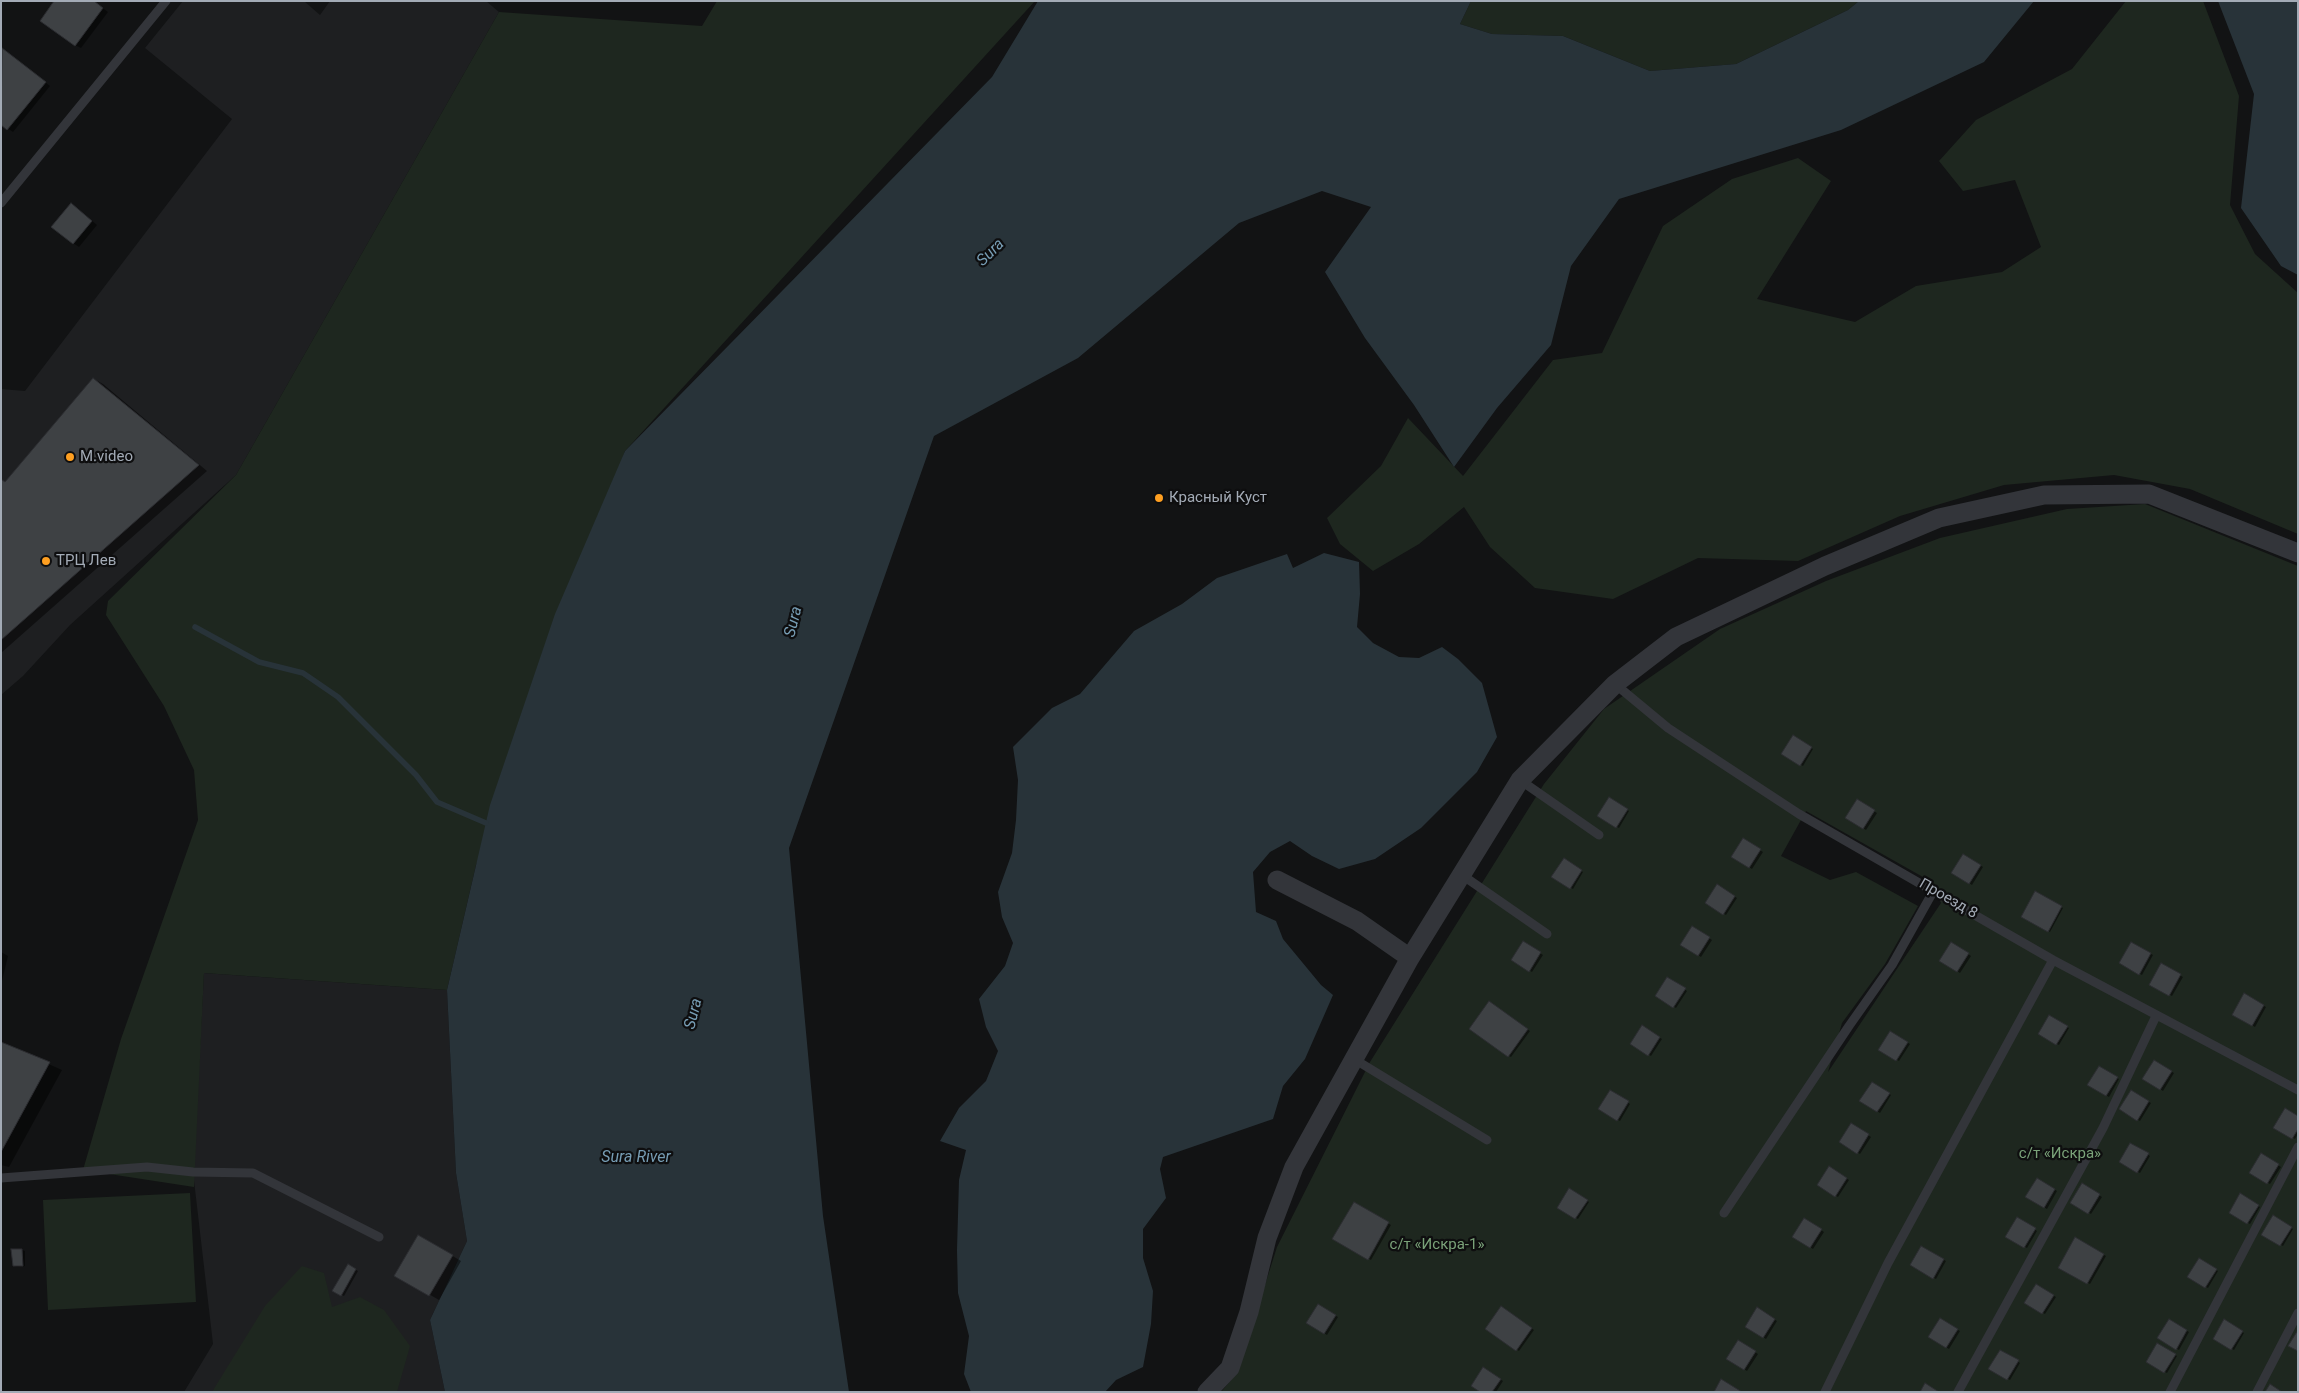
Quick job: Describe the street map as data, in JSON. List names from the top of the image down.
{
  "streets": {
    "lane": ["Проезд 8"]
  },
  "water": ["Sura", "Sura River"],
  "parks": ["с/т «Искра»", "с/т «Искра-1»"],
  "places": ["M.video", "Красный Куст", "ТРЦ Лев"]
}
